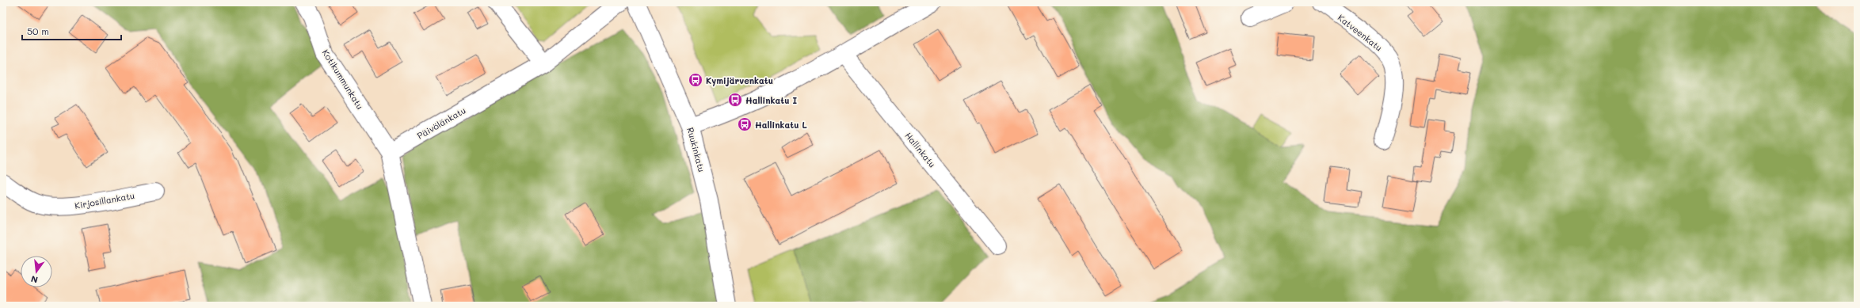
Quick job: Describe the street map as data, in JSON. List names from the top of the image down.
{
  "streets": {
    "street": [
      "Katveenkatu",
      "Kotikummunkatu",
      "Päivölänkatu",
      "Ruukinkatu",
      "Hallinkatu",
      "Kirjosillankatu"
    ]
  },
  "crossings": [
    ["Kotikummunkatu", "Päivölänkatu"]
  ],
  "places": {
    "bus stop": ["Kymijärvenkatu", "Hallinkatu I", "Hallinkatu L"]
  },
  "scale_bar": "50 m",
  "north": "bottom"
}
